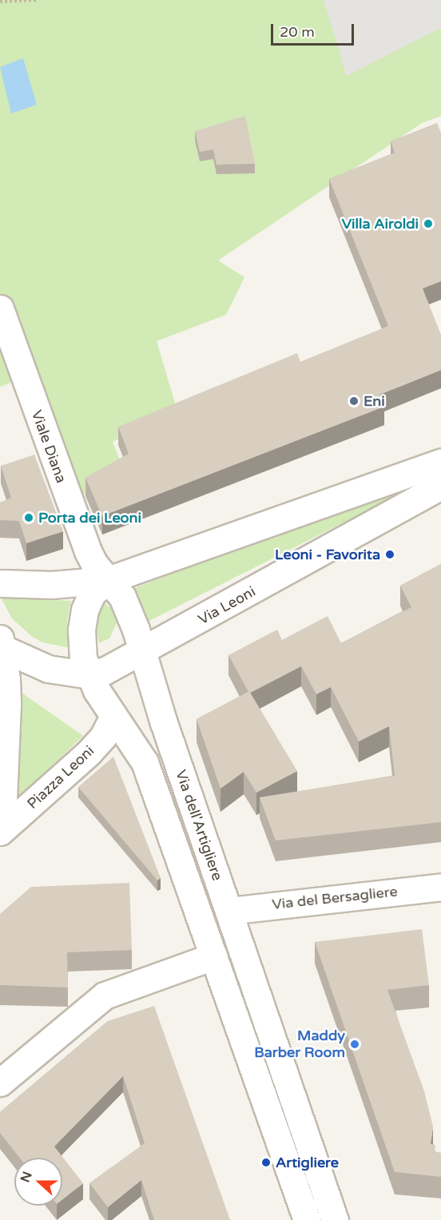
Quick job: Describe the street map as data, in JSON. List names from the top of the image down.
{
  "streets": {
    "street": [
      "Viale Diana",
      "Via Leoni",
      "Piazza Leoni",
      "Via dell'Artigliere",
      "Via del Bersagliere"
    ]
  },
  "crossings": [
    ["Viale Diana", "Via dell'Artigliere"],
    ["Via Leoni", "Via dell'Artigliere"],
    ["Piazza Leoni", "Via dell'Artigliere"],
    ["Via dell'Artigliere", "Via del Bersagliere"]
  ],
  "places": [
    "Villa Airoldi",
    "Eni",
    "Porta dei Leoni",
    "Leoni - Favorita",
    "Maddy Barber Room",
    "Artigliere"
  ],
  "scale_bar": "20 m",
  "north": "left"
}
